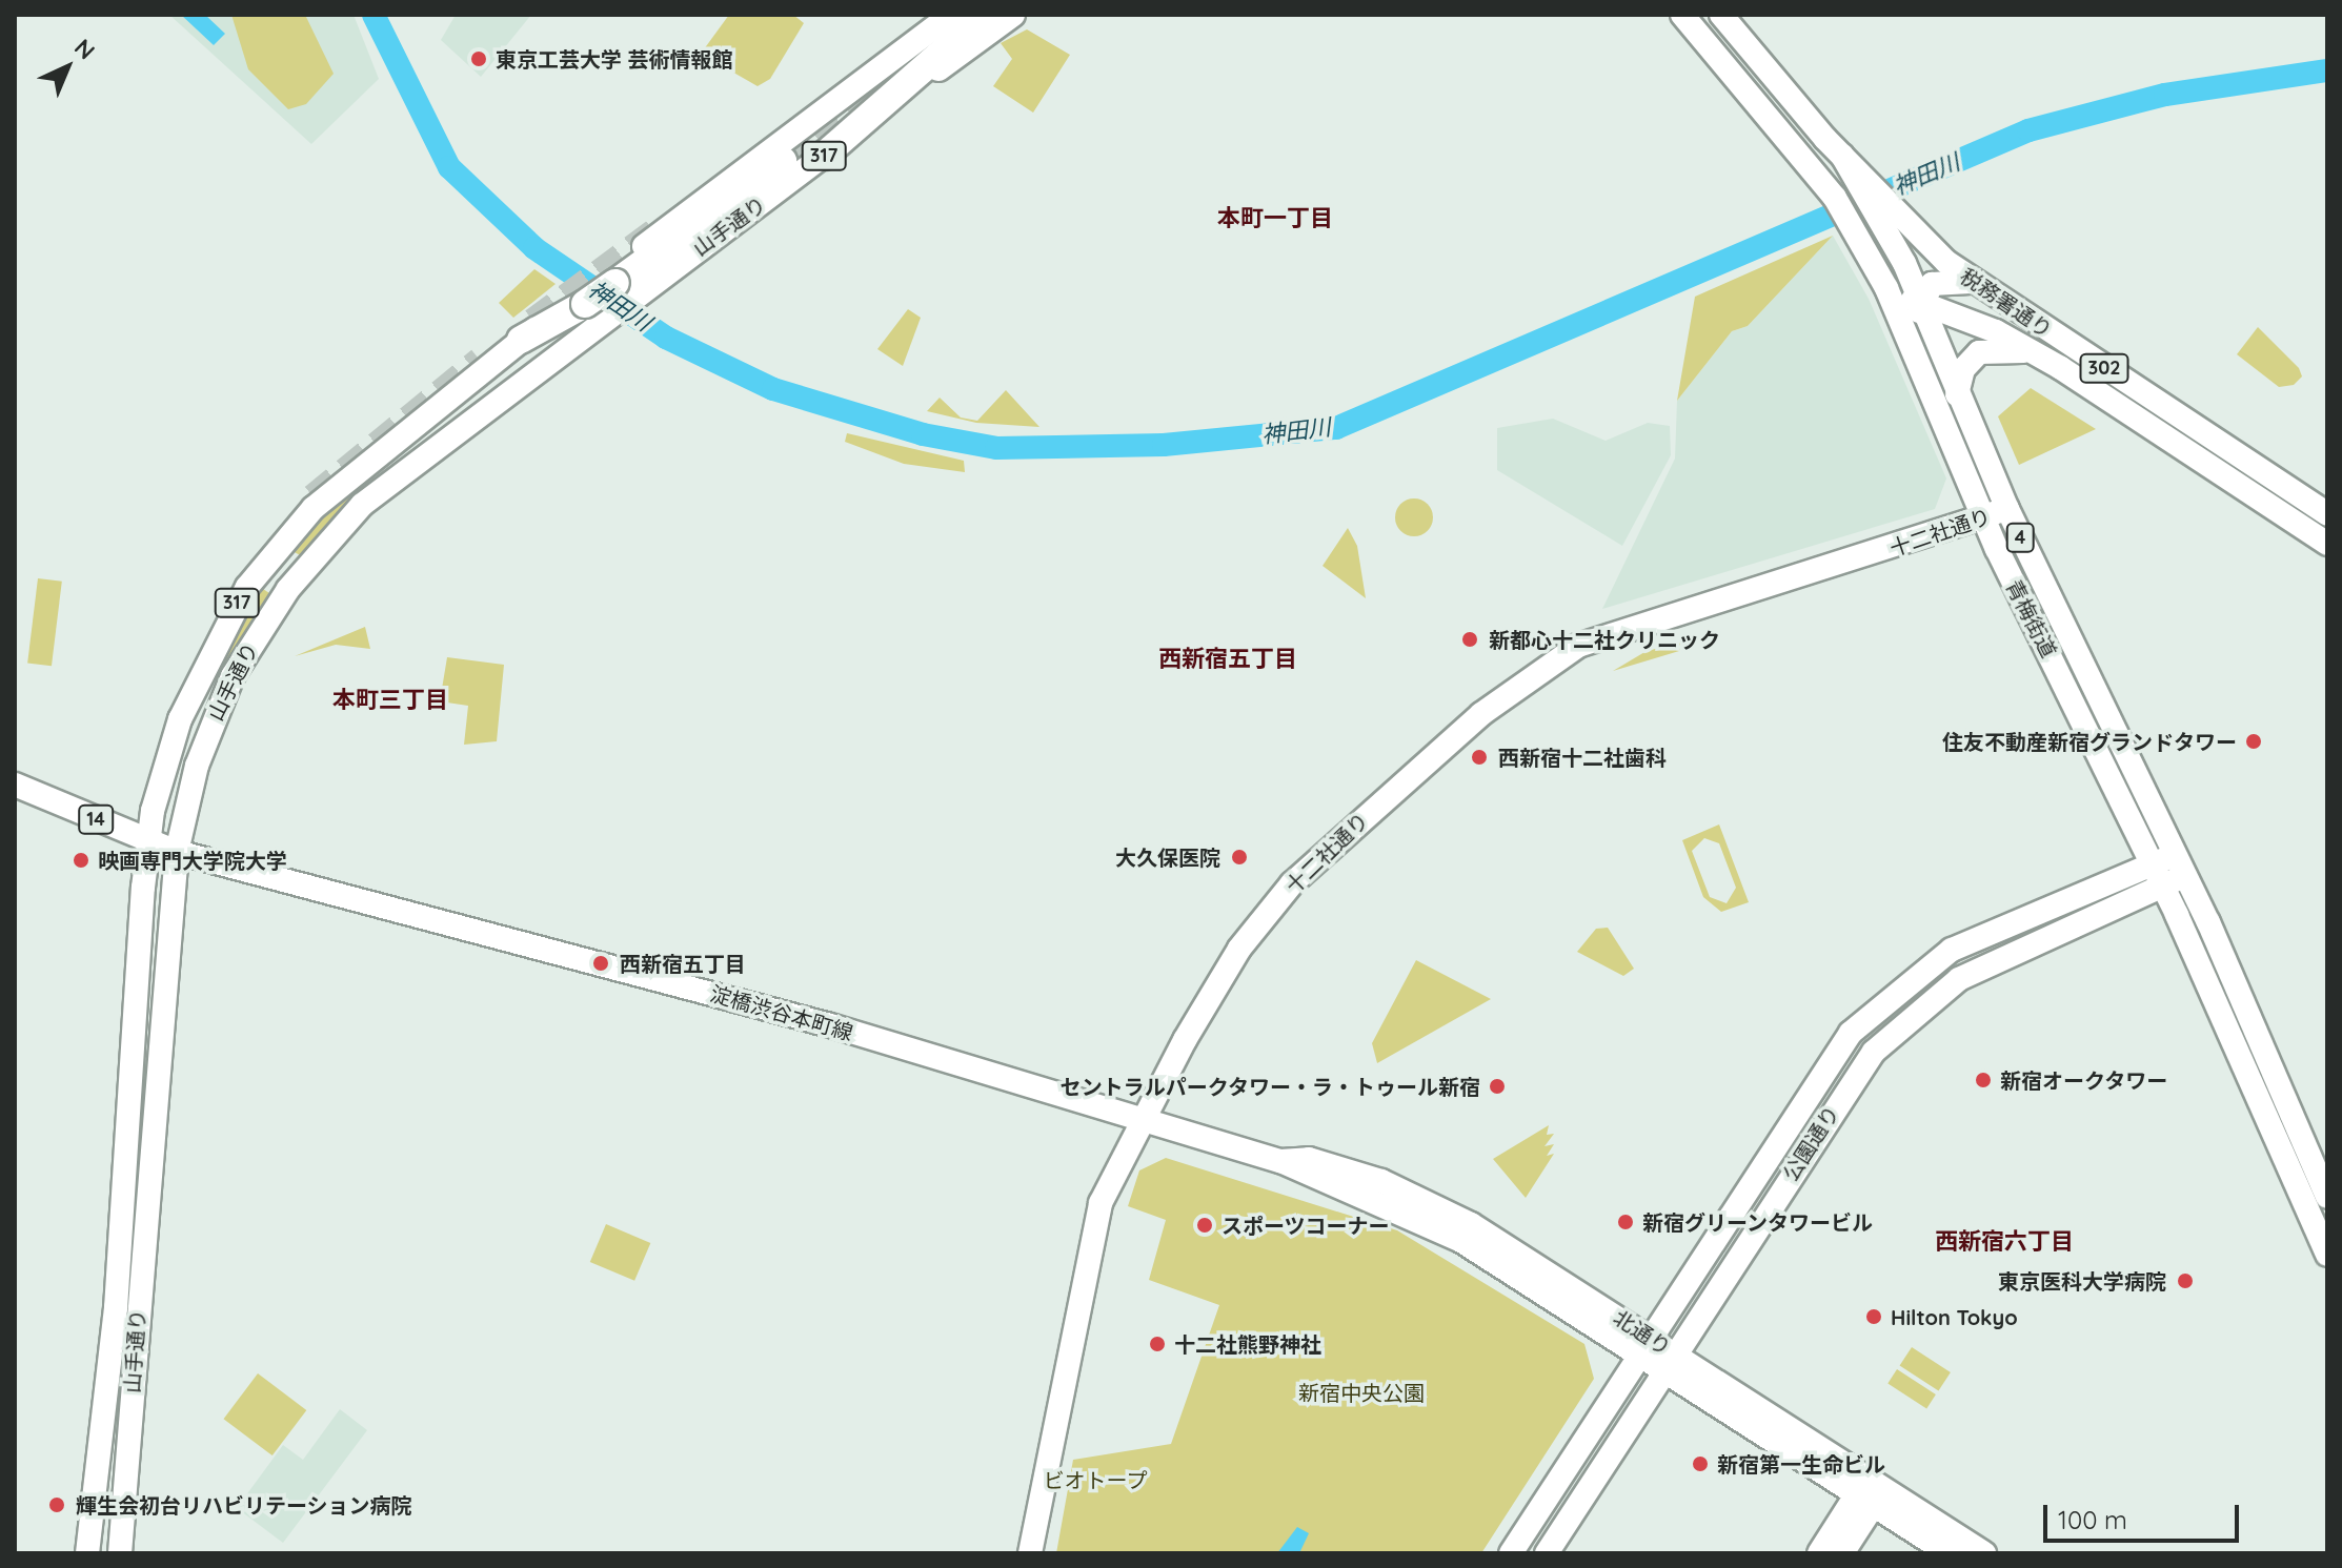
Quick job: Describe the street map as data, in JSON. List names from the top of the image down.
{
  "streets": {
    "main road": [
      "317",
      "山手通り",
      "税務署通り",
      "302",
      "十二社通り",
      "4",
      "青梅街道",
      "14",
      "淀橋渋谷本町線",
      "公園通り",
      "北通り"
    ]
  },
  "crossings": [
    ["山手通り", "14"],
    ["山手通り", "淀橋渋谷本町線"],
    ["税務署通り", "青梅街道"],
    ["十二社通り", "青梅街道"],
    ["十二社通り", "淀橋渋谷本町線"],
    ["十二社通り", "北通り"],
    ["4", "青梅街道"],
    ["青梅街道", "公園通り"],
    ["14", "淀橋渋谷本町線"],
    ["淀橋渋谷本町線", "北通り"],
    ["公園通り", "北通り"]
  ],
  "districts": [
    "本町一丁目",
    "西新宿五丁目",
    "本町三丁目",
    "西新宿六丁目"
  ],
  "water": ["神田川"],
  "parks": ["新宿中央公園", "ビオトープ"],
  "places": [
    "東京工芸大学 芸術情報館",
    "新都心十二社クリニック",
    "住友不動産新宿グランドタワー",
    "西新宿十二社歯科",
    "大久保医院",
    "映画専門大学院大学",
    "西新宿五丁目",
    "新宿オークタワー",
    "セントラルパークタワー・ラ・トゥール新宿",
    "新宿グリーンタワービル",
    "スポーツコーナー",
    "東京医科大学病院",
    "Hilton Tokyo",
    "十二社熊野神社",
    "新宿第一生命ビル",
    "輝生会初台リハビリテーション病院"
  ],
  "scale_bar": "100 m",
  "north": "top right"
}
